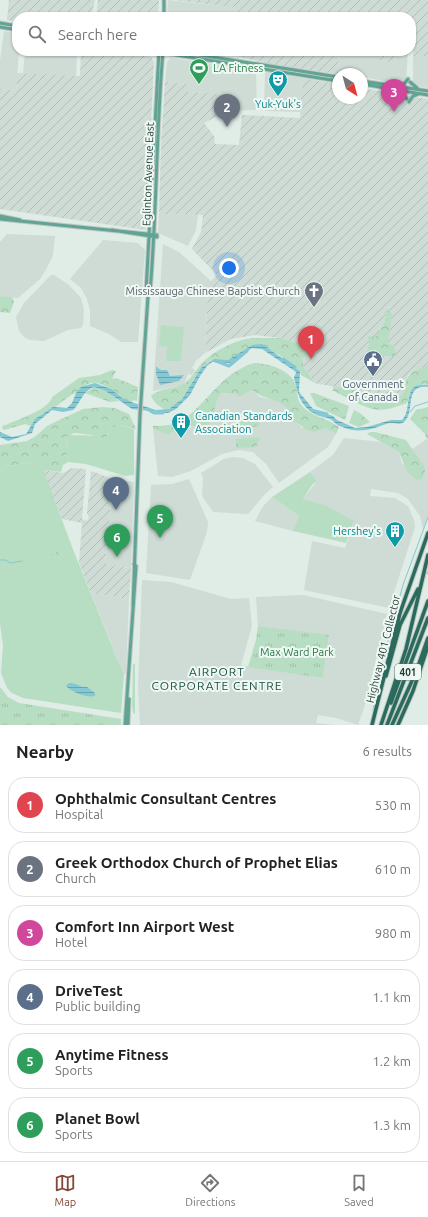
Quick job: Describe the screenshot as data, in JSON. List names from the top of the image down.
{
  "streets": {
    "highway": ["Highway 401 Collector", "401"],
    "main road": ["Eglinton Avenue East"]
  },
  "districts": ["AIRPORT CORPORATE CENTRE"],
  "parks": ["Max Ward Park"],
  "places": {
    "sports": ["LA Fitness"],
    "theatre": ["Yuk-Yuk's"],
    "church": ["Mississauga Chinese Baptist Church"],
    "public building": ["Government of Canada"],
    "building": ["Canadian Standards Association", "Hershey's"]
  },
  "north": "bottom right",
  "page": {
    "search": "Search here",
    "pins": [
      "3",
      "2",
      "1",
      "4",
      "5",
      "6"
    ],
    "heading": ["Nearby", "6 results"],
    "list": [
      {
        "mark": "1",
        "name": "Ophthalmic Consultant Centres",
        "note": "Hospital",
        "value": "530 m"
      },
      {
        "mark": "2",
        "name": "Greek Orthodox Church of Prophet Elias",
        "note": "Church",
        "value": "610 m"
      },
      {
        "mark": "3",
        "name": "Comfort Inn Airport West",
        "note": "Hotel",
        "value": "980 m"
      },
      {
        "mark": "4",
        "name": "DriveTest",
        "note": "Public building",
        "value": "1.1 km"
      },
      {
        "mark": "5",
        "name": "Anytime Fitness",
        "note": "Sports",
        "value": "1.2 km"
      },
      {
        "mark": "6",
        "name": "Planet Bowl",
        "note": "Sports",
        "value": "1.3 km"
      }
    ],
    "nav": ["Map", "Directions", "Saved"]
  }
}
